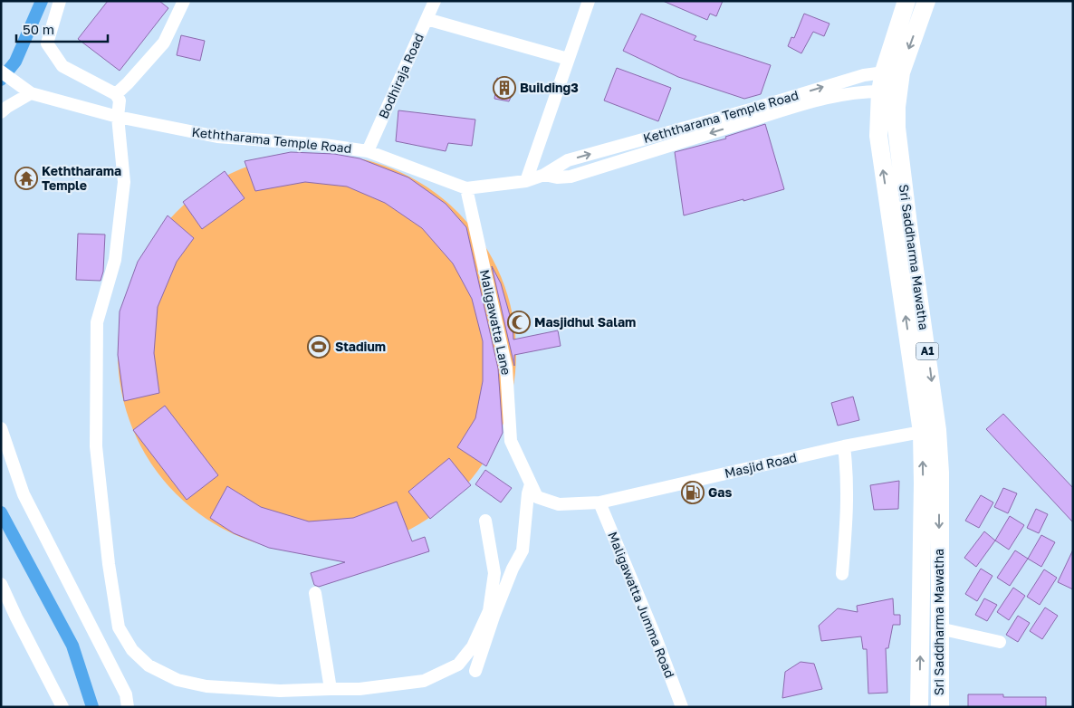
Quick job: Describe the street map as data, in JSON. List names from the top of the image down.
{
  "streets": {
    "highway": ["Sri Saddharma Mawatha", "A1"],
    "street": [
      "Bodhiraja Road",
      "Keththarama Temple Road",
      "Maligawatta Lane",
      "Masjid Road",
      "Maligawatta Jumma Road"
    ]
  },
  "crossings": [
    ["Bodhiraja Road", "Keththarama Temple Road"],
    ["Keththarama Temple Road", "Sri Saddharma Mawatha"],
    ["Keththarama Temple Road", "Maligawatta Lane"],
    ["Sri Saddharma Mawatha", "Masjid Road"],
    ["Maligawatta Lane", "Masjid Road"],
    ["Maligawatta Lane", "Maligawatta Jumma Road"],
    ["Masjid Road", "Maligawatta Jumma Road"]
  ],
  "places": {
    "building": ["Building3"],
    "temple": ["Keththarama Temple"],
    "mosque": ["Masjidhul Salam"],
    "sports": ["Stadium"],
    "fuel station": ["Gas"]
  },
  "scale_bar": "50 m"
}
